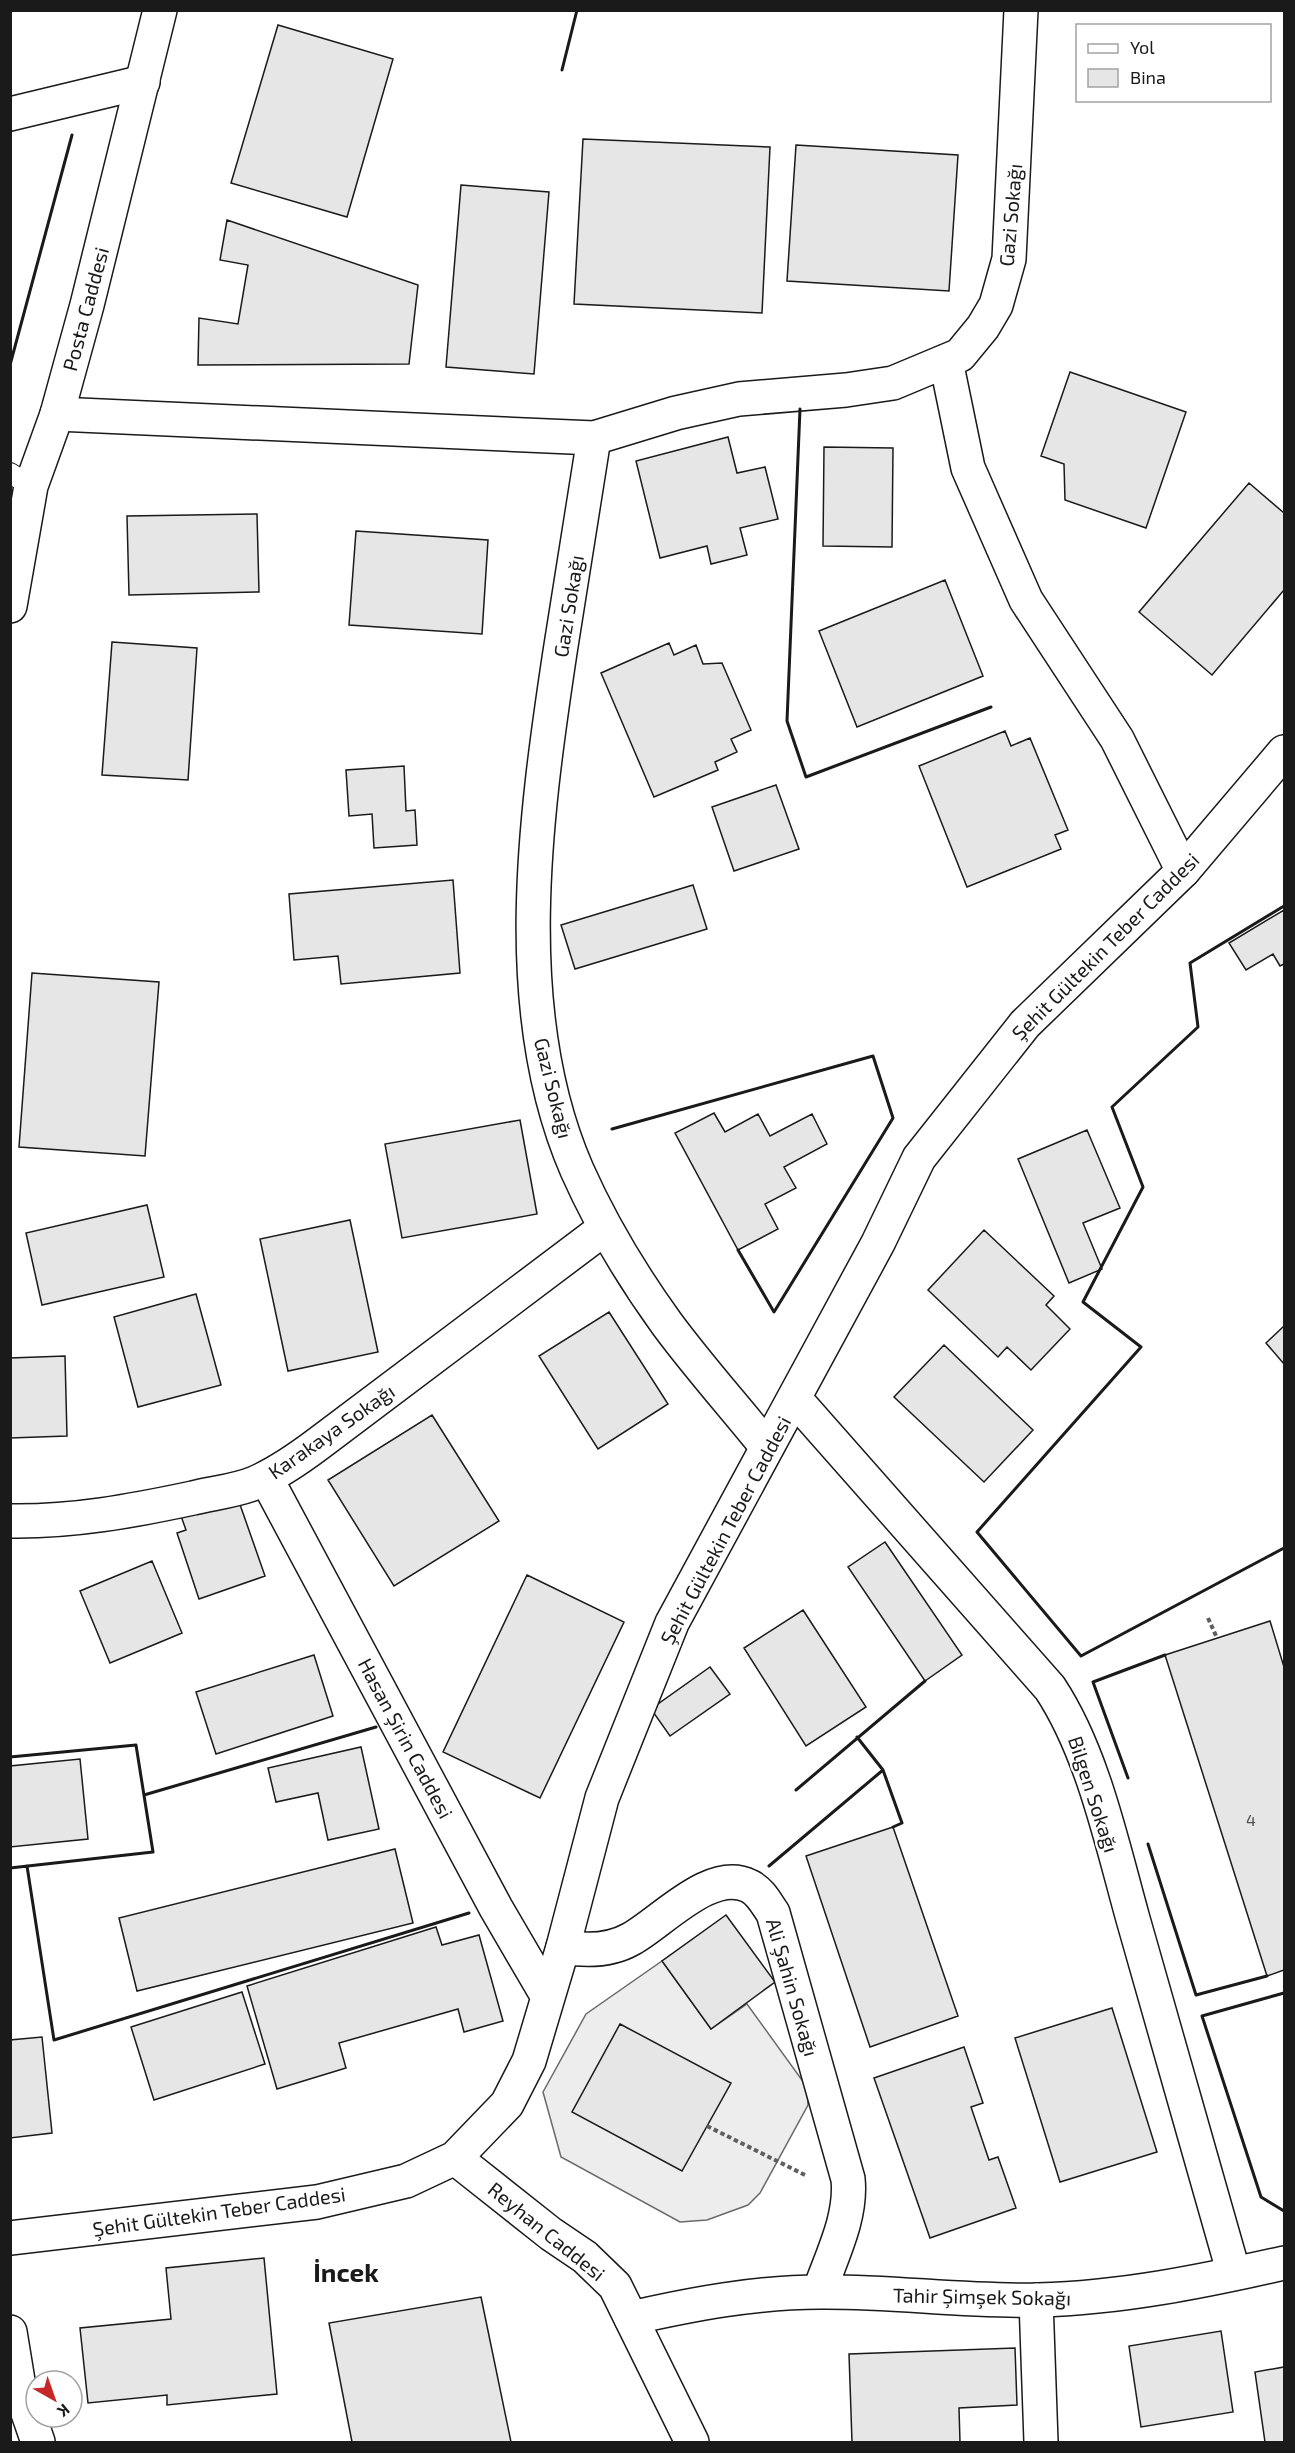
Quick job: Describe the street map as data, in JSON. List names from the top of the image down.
{
  "streets": {
    "street": [
      "Gazi Sokağı",
      "Posta Caddesi",
      "Şehit Gültekin Teber Caddesi",
      "Karakaya Sokağı",
      "Hasan Şirin Caddesi",
      "Bilgen Sokağı",
      "Ali Şahin Sokağı",
      "Reyhan Caddesi",
      "Tahir Şimşek Sokağı"
    ]
  },
  "crossings": [
    ["Gazi Sokağı", "Şehit Gültekin Teber Caddesi"],
    ["Gazi Sokağı", "Karakaya Sokağı"],
    ["Şehit Gültekin Teber Caddesi", "Hasan Şirin Caddesi"],
    ["Şehit Gültekin Teber Caddesi", "Bilgen Sokağı"],
    ["Şehit Gültekin Teber Caddesi", "Ali Şahin Sokağı"],
    ["Şehit Gültekin Teber Caddesi", "Reyhan Caddesi"],
    ["Karakaya Sokağı", "Hasan Şirin Caddesi"],
    ["Bilgen Sokağı", "Tahir Şimşek Sokağı"],
    ["Ali Şahin Sokağı", "Tahir Şimşek Sokağı"],
    ["Reyhan Caddesi", "Tahir Şimşek Sokağı"]
  ],
  "districts": ["İncek"],
  "house_numbers": ["4"],
  "legend": ["Yol", "Bina"],
  "north": "bottom right"
}
